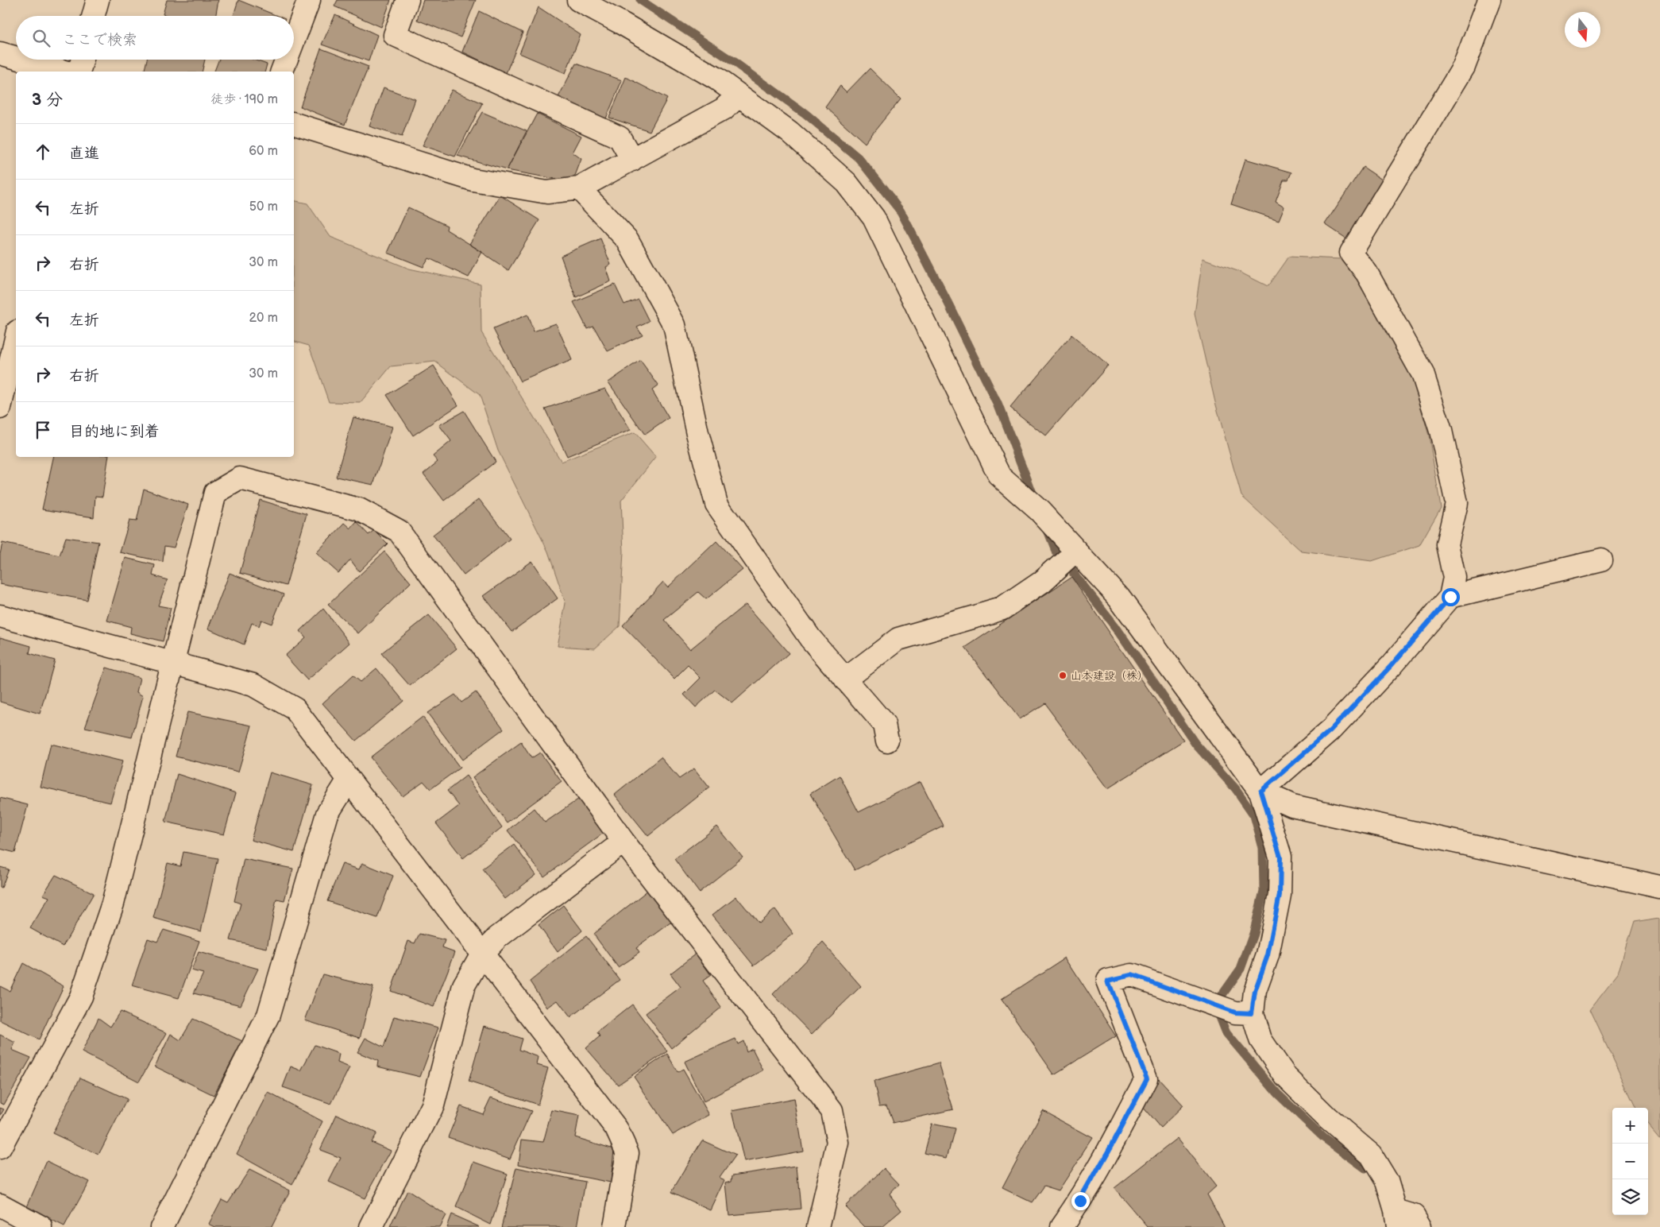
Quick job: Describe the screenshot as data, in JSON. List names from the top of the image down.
{
  "places": ["山本建設（株）"],
  "north": "bottom",
  "page": {
    "search": "ここで検索",
    "heading": ["3 分", "徒歩 · 190 m"],
    "list": [
      ["直進", "60 m"],
      ["左折", "50 m"],
      ["右折", "30 m"],
      ["左折", "20 m"],
      ["右折", "30 m"],
      "目的地に到着"
    ],
    "map_buttons": ["+", "−"]
  }
}
